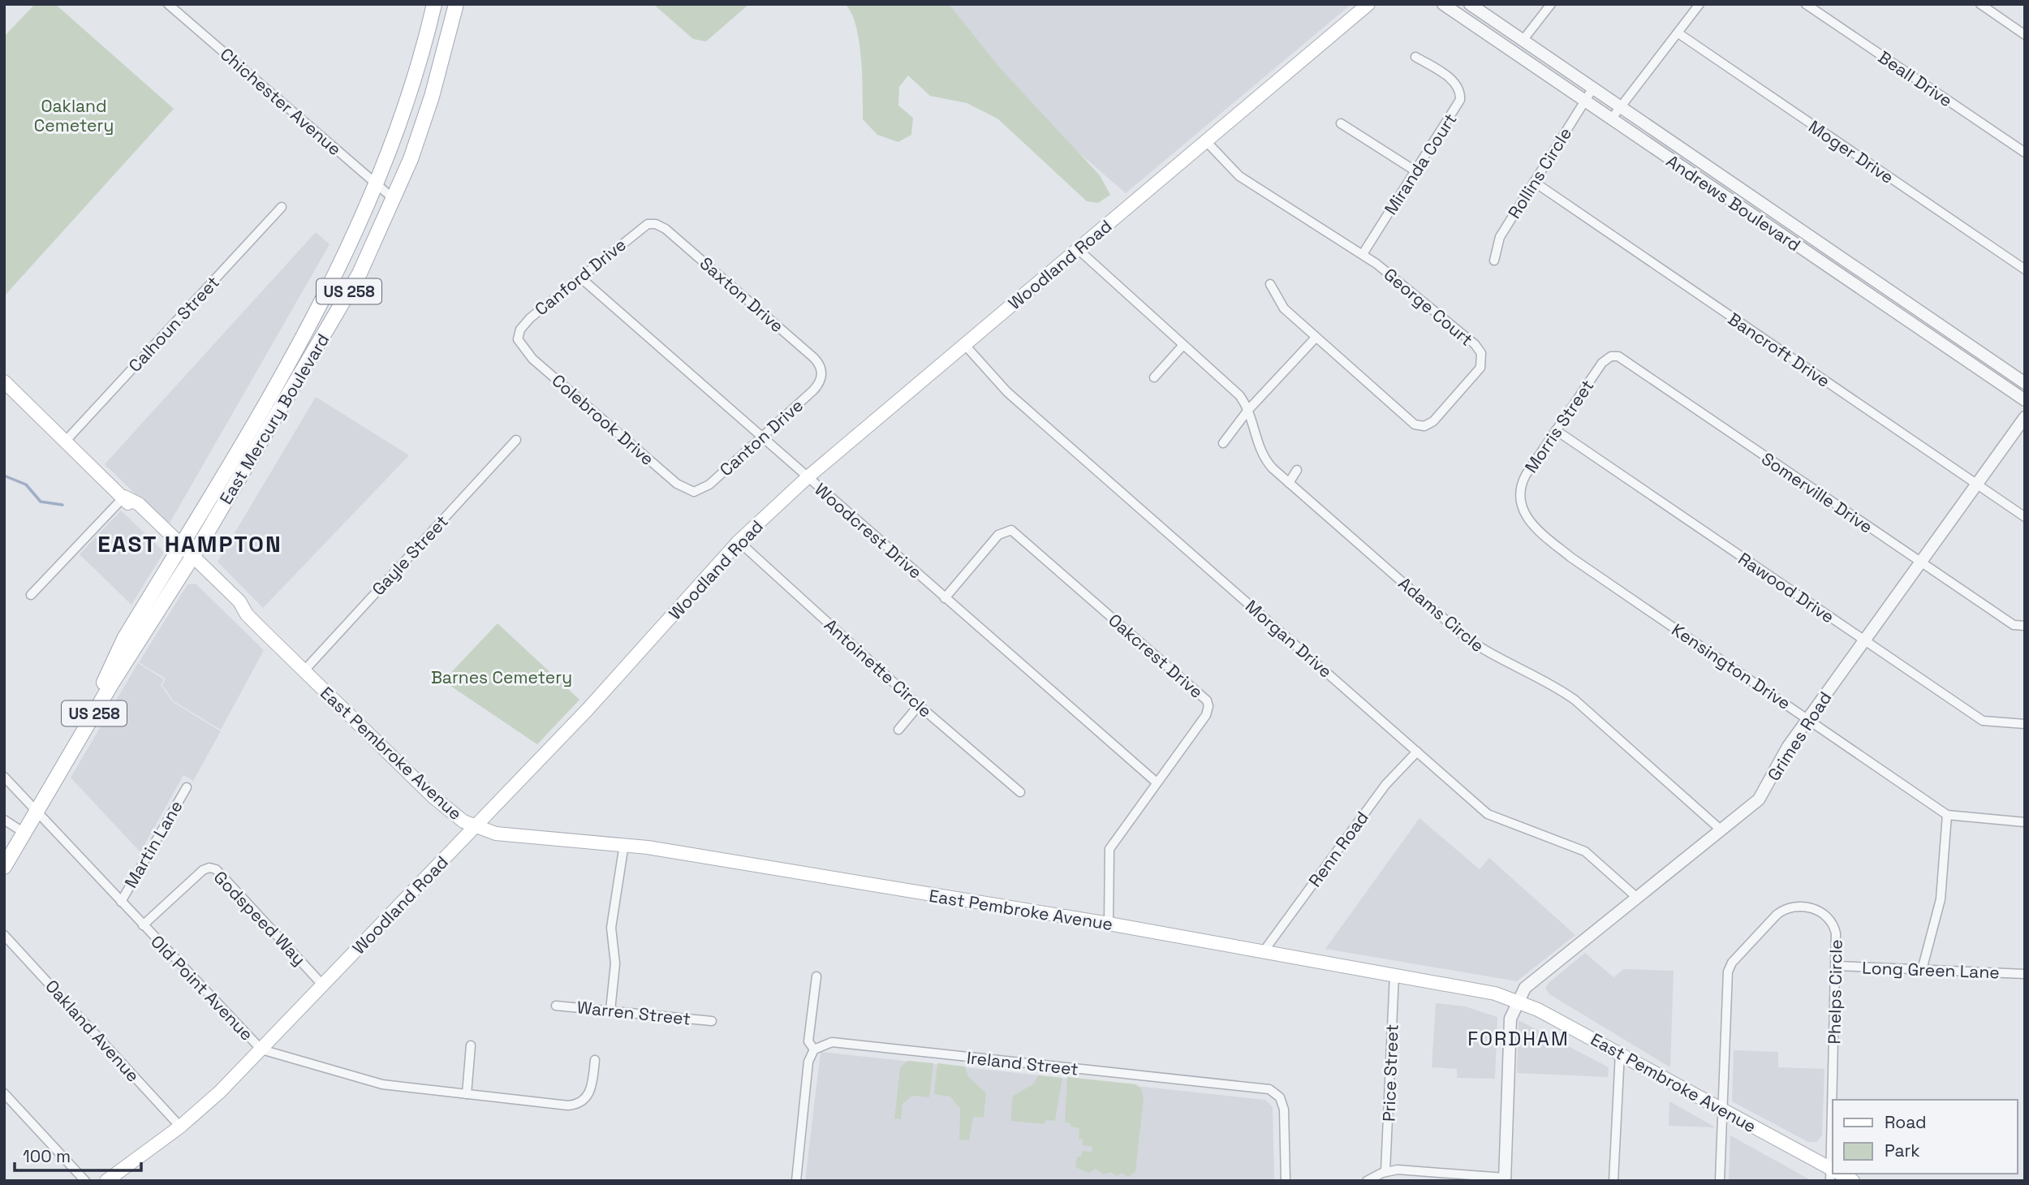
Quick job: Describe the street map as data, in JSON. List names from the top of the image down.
{
  "streets": {
    "main road": [
      "Woodland Road",
      "US 258",
      "East Mercury Boulevard",
      "East Pembroke Avenue"
    ],
    "street": [
      "Beall Drive",
      "Chichester Avenue",
      "Moger Drive",
      "Miranda Court",
      "Rollins Circle",
      "Andrews Boulevard",
      "Canford Drive",
      "Saxton Drive",
      "George Court",
      "Calhoun Street",
      "Bancroft Drive",
      "Colebrook Drive",
      "Morris Street",
      "Canton Drive",
      "Somerville Drive",
      "Woodcrest Drive",
      "Gayle Street",
      "Rawood Drive",
      "Adams Circle",
      "Morgan Drive",
      "Oakcrest Drive",
      "Kensington Drive",
      "Antoinette Circle",
      "Grimes Road",
      "Martin Lane",
      "Renn Road",
      "Godspeed Way",
      "Long Green Lane",
      "Old Point Avenue",
      "Phelps Circle",
      "Warren Street",
      "Oakland Avenue",
      "Ireland Street",
      "Price Street"
    ]
  },
  "crossings": [
    ["Chichester Avenue", "East Mercury Boulevard"],
    ["Miranda Court", "George Court"],
    ["Rollins Circle", "Andrews Boulevard"],
    ["Rollins Circle", "Bancroft Drive"],
    ["Woodland Road", "George Court"],
    ["Woodland Road", "Woodcrest Drive"],
    ["Woodland Road", "Adams Circle"],
    ["Woodland Road", "Morgan Drive"],
    ["Woodland Road", "Antoinette Circle"],
    ["Woodland Road", "East Pembroke Avenue"],
    ["Woodland Road", "Godspeed Way"],
    ["Woodland Road", "Old Point Avenue"],
    ["Woodland Road", "Oakland Avenue"],
    ["Canford Drive", "Saxton Drive"],
    ["Canford Drive", "Colebrook Drive"],
    ["Canford Drive", "Woodcrest Drive"],
    ["Saxton Drive", "Canton Drive"],
    ["Calhoun Street", "East Pembroke Avenue"],
    ["Bancroft Drive", "Grimes Road"],
    ["East Mercury Boulevard", "East Pembroke Avenue"],
    ["East Mercury Boulevard", "Old Point Avenue"],
    ["Colebrook Drive", "Canton Drive"],
    ["Morris Street", "Somerville Drive"],
    ["Morris Street", "Rawood Drive"],
    ["Morris Street", "Kensington Drive"],
    ["Canton Drive", "Woodcrest Drive"],
    ["Somerville Drive", "Grimes Road"],
    ["Woodcrest Drive", "Oakcrest Drive"],
    ["Gayle Street", "East Pembroke Avenue"],
    ["Rawood Drive", "Grimes Road"],
    ["Adams Circle", "Grimes Road"],
    ["Morgan Drive", "Grimes Road"],
    ["Morgan Drive", "Renn Road"],
    ["Oakcrest Drive", "East Pembroke Avenue"],
    ["Kensington Drive", "Grimes Road"],
    ["Grimes Road", "East Pembroke Avenue"],
    ["East Pembroke Avenue", "Renn Road"],
    ["East Pembroke Avenue", "Phelps Circle"],
    ["East Pembroke Avenue", "Price Street"],
    ["Martin Lane", "Old Point Avenue"],
    ["Godspeed Way", "Old Point Avenue"],
    ["Long Green Lane", "Phelps Circle"]
  ],
  "districts": ["EAST HAMPTON", "FORDHAM"],
  "parks": ["Oakland Cemetery", "Barnes Cemetery"],
  "legend": ["Road", "Park"],
  "scale_bar": "100 m"
}
